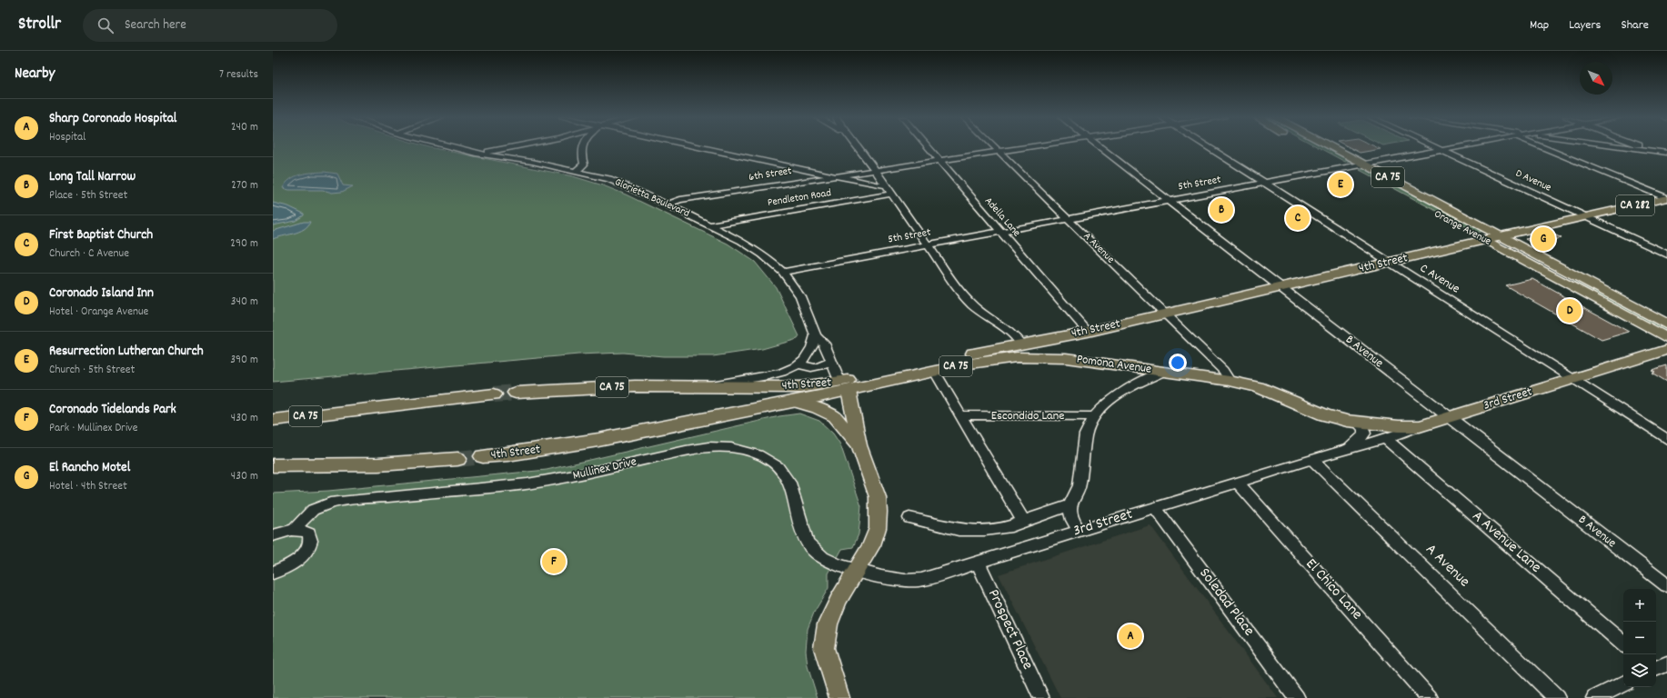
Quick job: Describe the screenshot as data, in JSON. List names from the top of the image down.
{
  "streets": {
    "highway": [
      "CA 75",
      "Orange Avenue",
      "4th Street",
      "Pomona Avenue",
      "3rd Street"
    ],
    "main road": ["Glorietta Boulevard", "CA 282"],
    "street": [
      "6th Street",
      "D Avenue",
      "5th Street",
      "Pendleton Road",
      "Adella Lane",
      "A Avenue",
      "C Avenue",
      "B Avenue",
      "Escondido Lane",
      "Mullinex Drive",
      "A Avenue Lane",
      "El Chico Lane",
      "Soledad Place",
      "Prospect Place"
    ]
  },
  "crossings": [
    ["6th Street", "Glorietta Boulevard"],
    ["6th Street", "Adella Lane"],
    ["6th Street", "A Avenue"],
    ["D Avenue", "5th Street"],
    ["D Avenue", "4th Street"],
    ["5th Street", "Glorietta Boulevard"],
    ["5th Street", "Adella Lane"],
    ["5th Street", "Orange Avenue"],
    ["5th Street", "A Avenue"],
    ["5th Street", "C Avenue"],
    ["5th Street", "B Avenue"],
    ["Glorietta Boulevard", "Pendleton Road"],
    ["Glorietta Boulevard", "4th Street"],
    ["Glorietta Boulevard", "Pomona Avenue"],
    ["Glorietta Boulevard", "3rd Street"],
    ["Glorietta Boulevard", "Mullinex Drive"],
    ["Adella Lane", "4th Street"],
    ["Orange Avenue", "4th Street"],
    ["A Avenue", "4th Street"],
    ["A Avenue", "Pomona Avenue"],
    ["A Avenue", "3rd Street"],
    ["4th Street", "C Avenue"],
    ["4th Street", "B Avenue"],
    ["4th Street", "Pomona Avenue"],
    ["C Avenue", "3rd Street"],
    ["B Avenue", "3rd Street"],
    ["Pomona Avenue", "3rd Street"],
    ["3rd Street", "Mullinex Drive"],
    ["3rd Street", "A Avenue Lane"],
    ["3rd Street", "El Chico Lane"],
    ["3rd Street", "Soledad Place"],
    ["3rd Street", "Prospect Place"]
  ],
  "north": "bottom right",
  "page": {
    "header": "Strollr",
    "search": "Search here",
    "nav": ["Map", "Layers", "Share"],
    "heading": ["Nearby", "7 results"],
    "list": [
      {
        "mark": "A",
        "name": "Sharp Coronado Hospital",
        "note": "Hospital",
        "value": "240 m"
      },
      {
        "mark": "B",
        "name": "Long Tall Narrow",
        "note": "Place · 5th Street",
        "value": "270 m"
      },
      {
        "mark": "C",
        "name": "First Baptist Church",
        "note": "Church · C Avenue",
        "value": "290 m"
      },
      {
        "mark": "D",
        "name": "Coronado Island Inn",
        "note": "Hotel · Orange Avenue",
        "value": "340 m"
      },
      {
        "mark": "E",
        "name": "Resurrection Lutheran Church",
        "note": "Church · 5th Street",
        "value": "390 m"
      },
      {
        "mark": "F",
        "name": "Coronado Tidelands Park",
        "note": "Park · Mullinex Drive",
        "value": "430 m"
      },
      {
        "mark": "G",
        "name": "El Rancho Motel",
        "note": "Hotel · 4th Street",
        "value": "430 m"
      }
    ],
    "pins": [
      "E",
      "B",
      "C",
      "G",
      "D",
      "F",
      "A"
    ],
    "map_buttons": ["+", "−"]
  }
}
